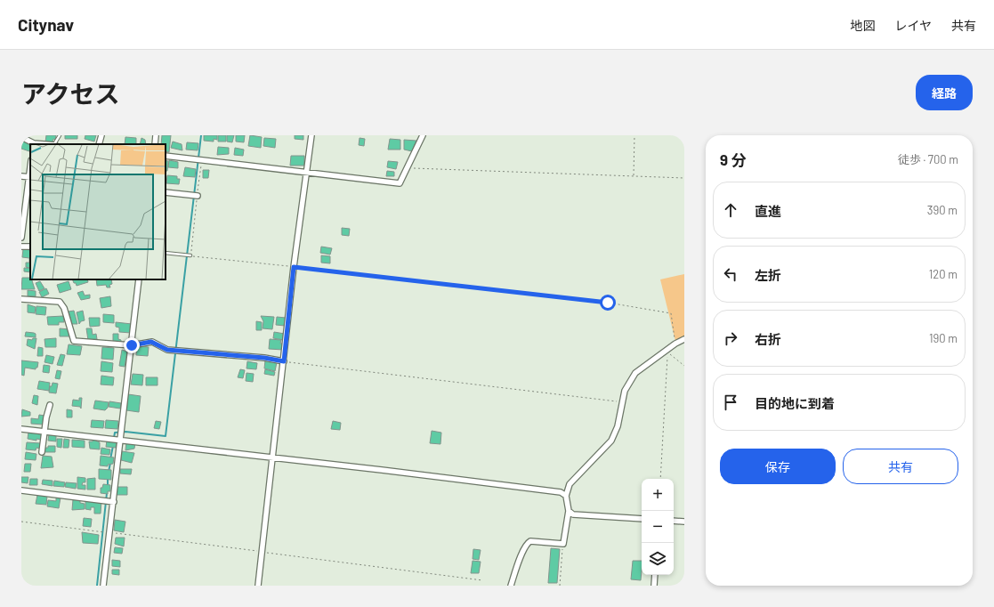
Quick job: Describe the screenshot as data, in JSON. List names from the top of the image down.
{
  "page": {
    "header": "Citynav",
    "nav": ["地図", "レイヤ", "共有"],
    "title": "アクセス",
    "buttons": [
      "経路",
      ["保存", "共有"]
    ],
    "heading": ["9 分", "徒歩 · 700 m"],
    "list": [
      ["直進", "390 m"],
      ["左折", "120 m"],
      ["右折", "190 m"],
      "目的地に到着"
    ],
    "map_buttons": ["+", "−"]
  }
}
